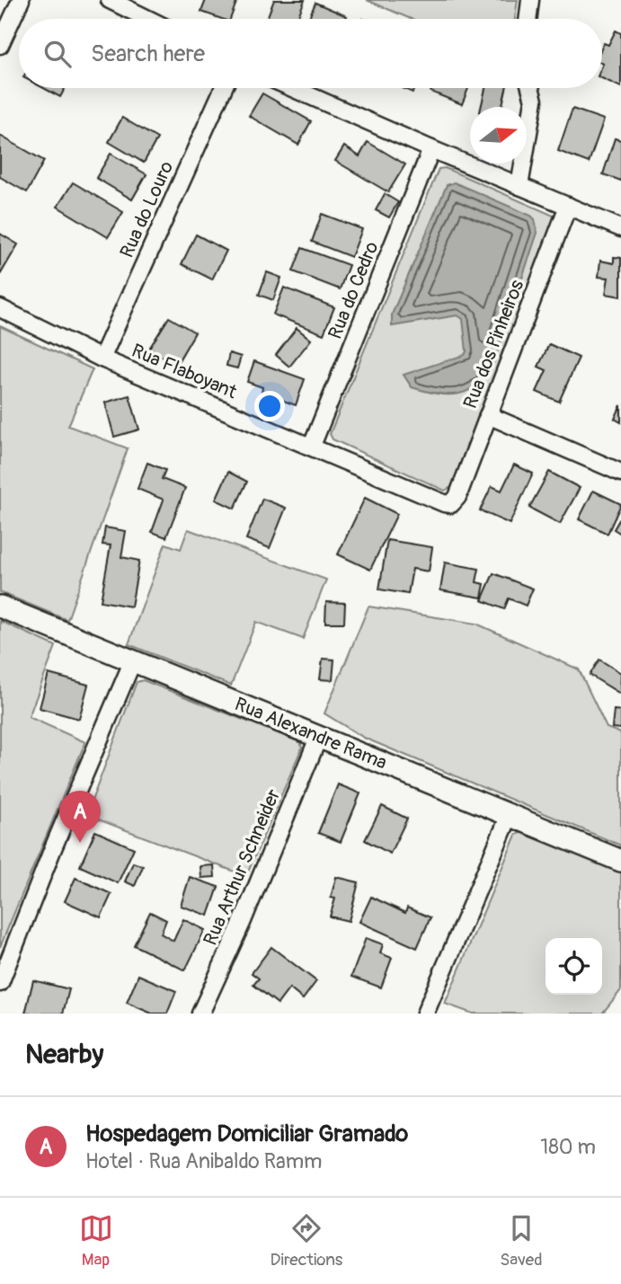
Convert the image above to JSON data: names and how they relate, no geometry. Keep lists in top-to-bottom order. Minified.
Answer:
{"streets":{"street":["Rua do Louro","Rua do Cedro","Rua dos Pinheiros","Rua Flaboyant","Rua Alexandre Rama","Rua Arthur Schneider"]},"crossings":[["Rua do Louro","Rua Flaboyant"],["Rua do Cedro","Rua Flaboyant"],["Rua dos Pinheiros","Rua Flaboyant"],["Rua Alexandre Rama","Rua Arthur Schneider"]],"north":"right","page":{"search":"Search here","pins":"A","heading":"Nearby","list":[{"mark":"A","name":"Hospedagem Domiciliar Gramado","note":"Hotel · Rua Anibaldo Ramm","value":"180 m"}],"nav":["Map","Directions","Saved"]}}
